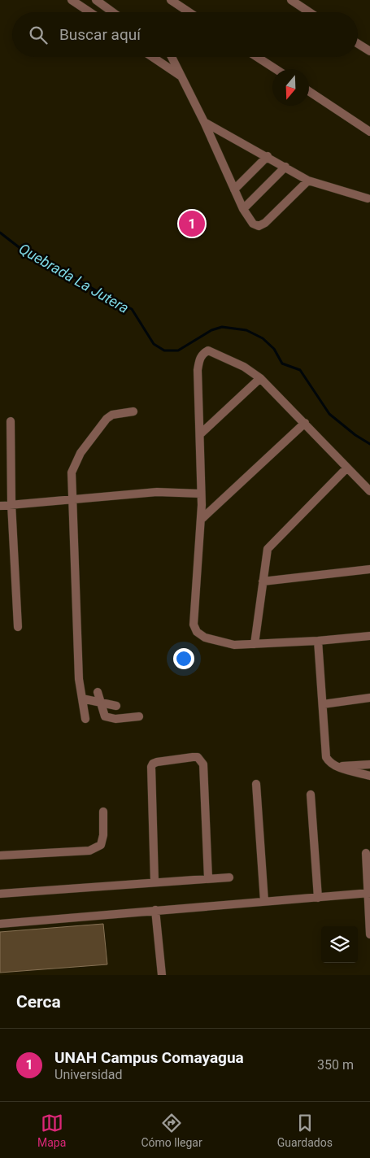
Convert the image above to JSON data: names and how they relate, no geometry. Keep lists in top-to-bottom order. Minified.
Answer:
{"water":["Quebrada La Jutera"],"north":"bottom","page":{"search":"Buscar aquí","pins":"1","heading":"Cerca","list":[{"mark":"1","name":"UNAH Campus Comayagua","note":"Universidad","value":"350 m"}],"nav":["Mapa","Cómo llegar","Guardados"]}}
